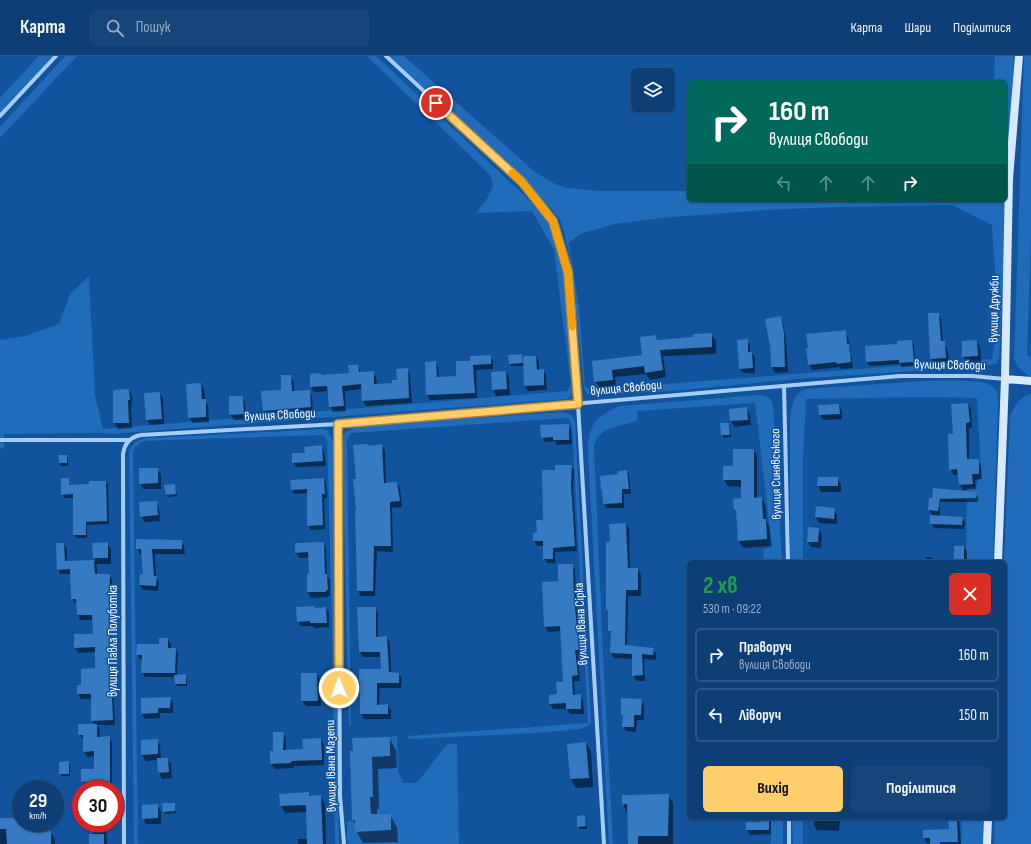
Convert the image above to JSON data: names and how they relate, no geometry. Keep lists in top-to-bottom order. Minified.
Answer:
{"streets":{"street":["вулиця Дружби","вулиця Свободи","вулиця Синявського","вулиця Івана Сірка","вулиця Павла Полуботка","вулиця Івана Мазепи"]},"crossings":[["вулиця Дружби","вулиця Свободи"],["вулиця Свободи","вулиця Синявського"],["вулиця Свободи","вулиця Івана Сірка"],["вулиця Свободи","вулиця Павла Полуботка"],["вулиця Свободи","вулиця Івана Мазепи"]],"page":{"header":"Карта","search":"Пошук","nav":["Карта","Шари","Поділитися"],"turn":["160 m","вулиця Свободи"],"heading":["2 хв","530 m · 09:22"],"list":[{"name":"Праворуч","note":"вулиця Свободи","value":"160 m"},{"name":"Ліворуч","value":"150 m"}],"buttons":["Вихід","Поділитися"],"speed":"29 km/h","limit":"30"}}
